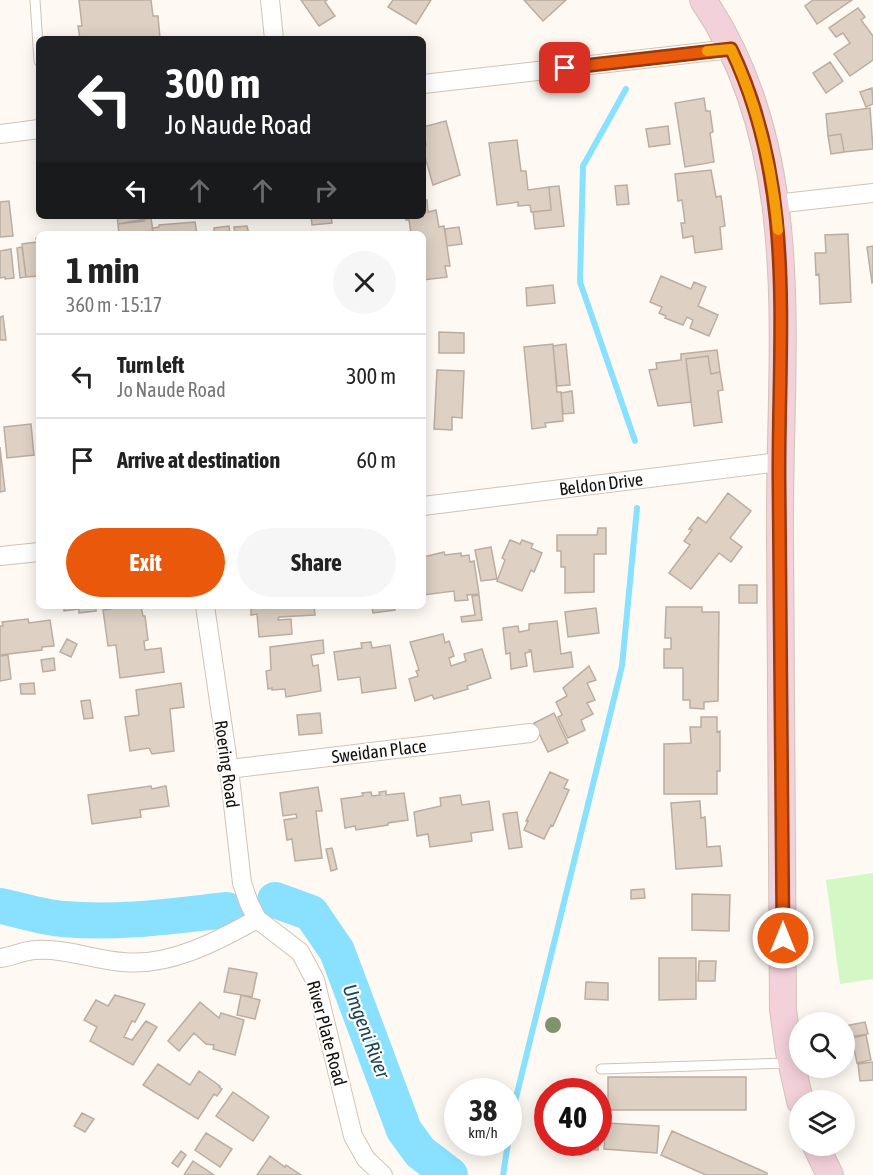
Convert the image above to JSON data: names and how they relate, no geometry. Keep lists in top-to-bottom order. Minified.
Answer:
{"streets":{"street":["Beldon Drive","Sweidan Place","Roering Road","River Plate Road"]},"crossings":[["Sweidan Place","Roering Road"],["Roering Road","River Plate Road"]],"water":["Umgeni River"],"page":{"turn":["300 m","Jo Naude Road"],"heading":["1 min","360 m · 15:17"],"list":[{"name":"Turn left","note":"Jo Naude Road","value":"300 m"},{"name":"Arrive at destination","value":"60 m"}],"buttons":["Exit","Share"],"speed":"38 km/h","limit":"40"}}
